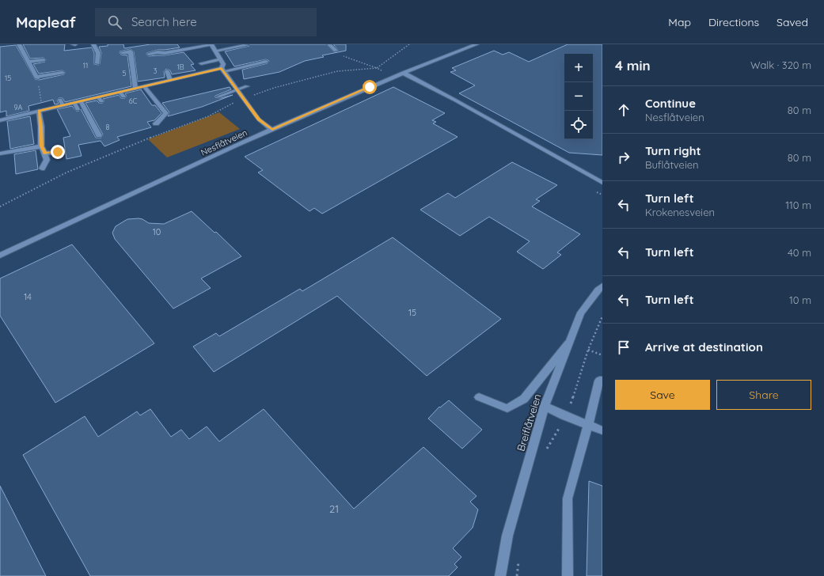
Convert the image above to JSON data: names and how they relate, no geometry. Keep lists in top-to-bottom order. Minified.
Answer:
{"streets":{"street":["Nesflåtveien","Breiflåtveien"]},"house_numbers":["11","1B","3","5","15","6C","9A","8","10","14","15","21"],"page":{"header":"Mapleaf","search":"Search here","nav":["Map","Directions","Saved"],"heading":["4 min","Walk · 320 m"],"map_buttons":["+","−"],"list":[["Continue","Nesflåtveien","80 m"],["Turn right","Buflåtveien","80 m"],["Turn left","Krokenesveien","110 m"],["Turn left","40 m"],["Turn left","10 m"],"Arrive at destination"],"buttons":["Save","Share"]}}
